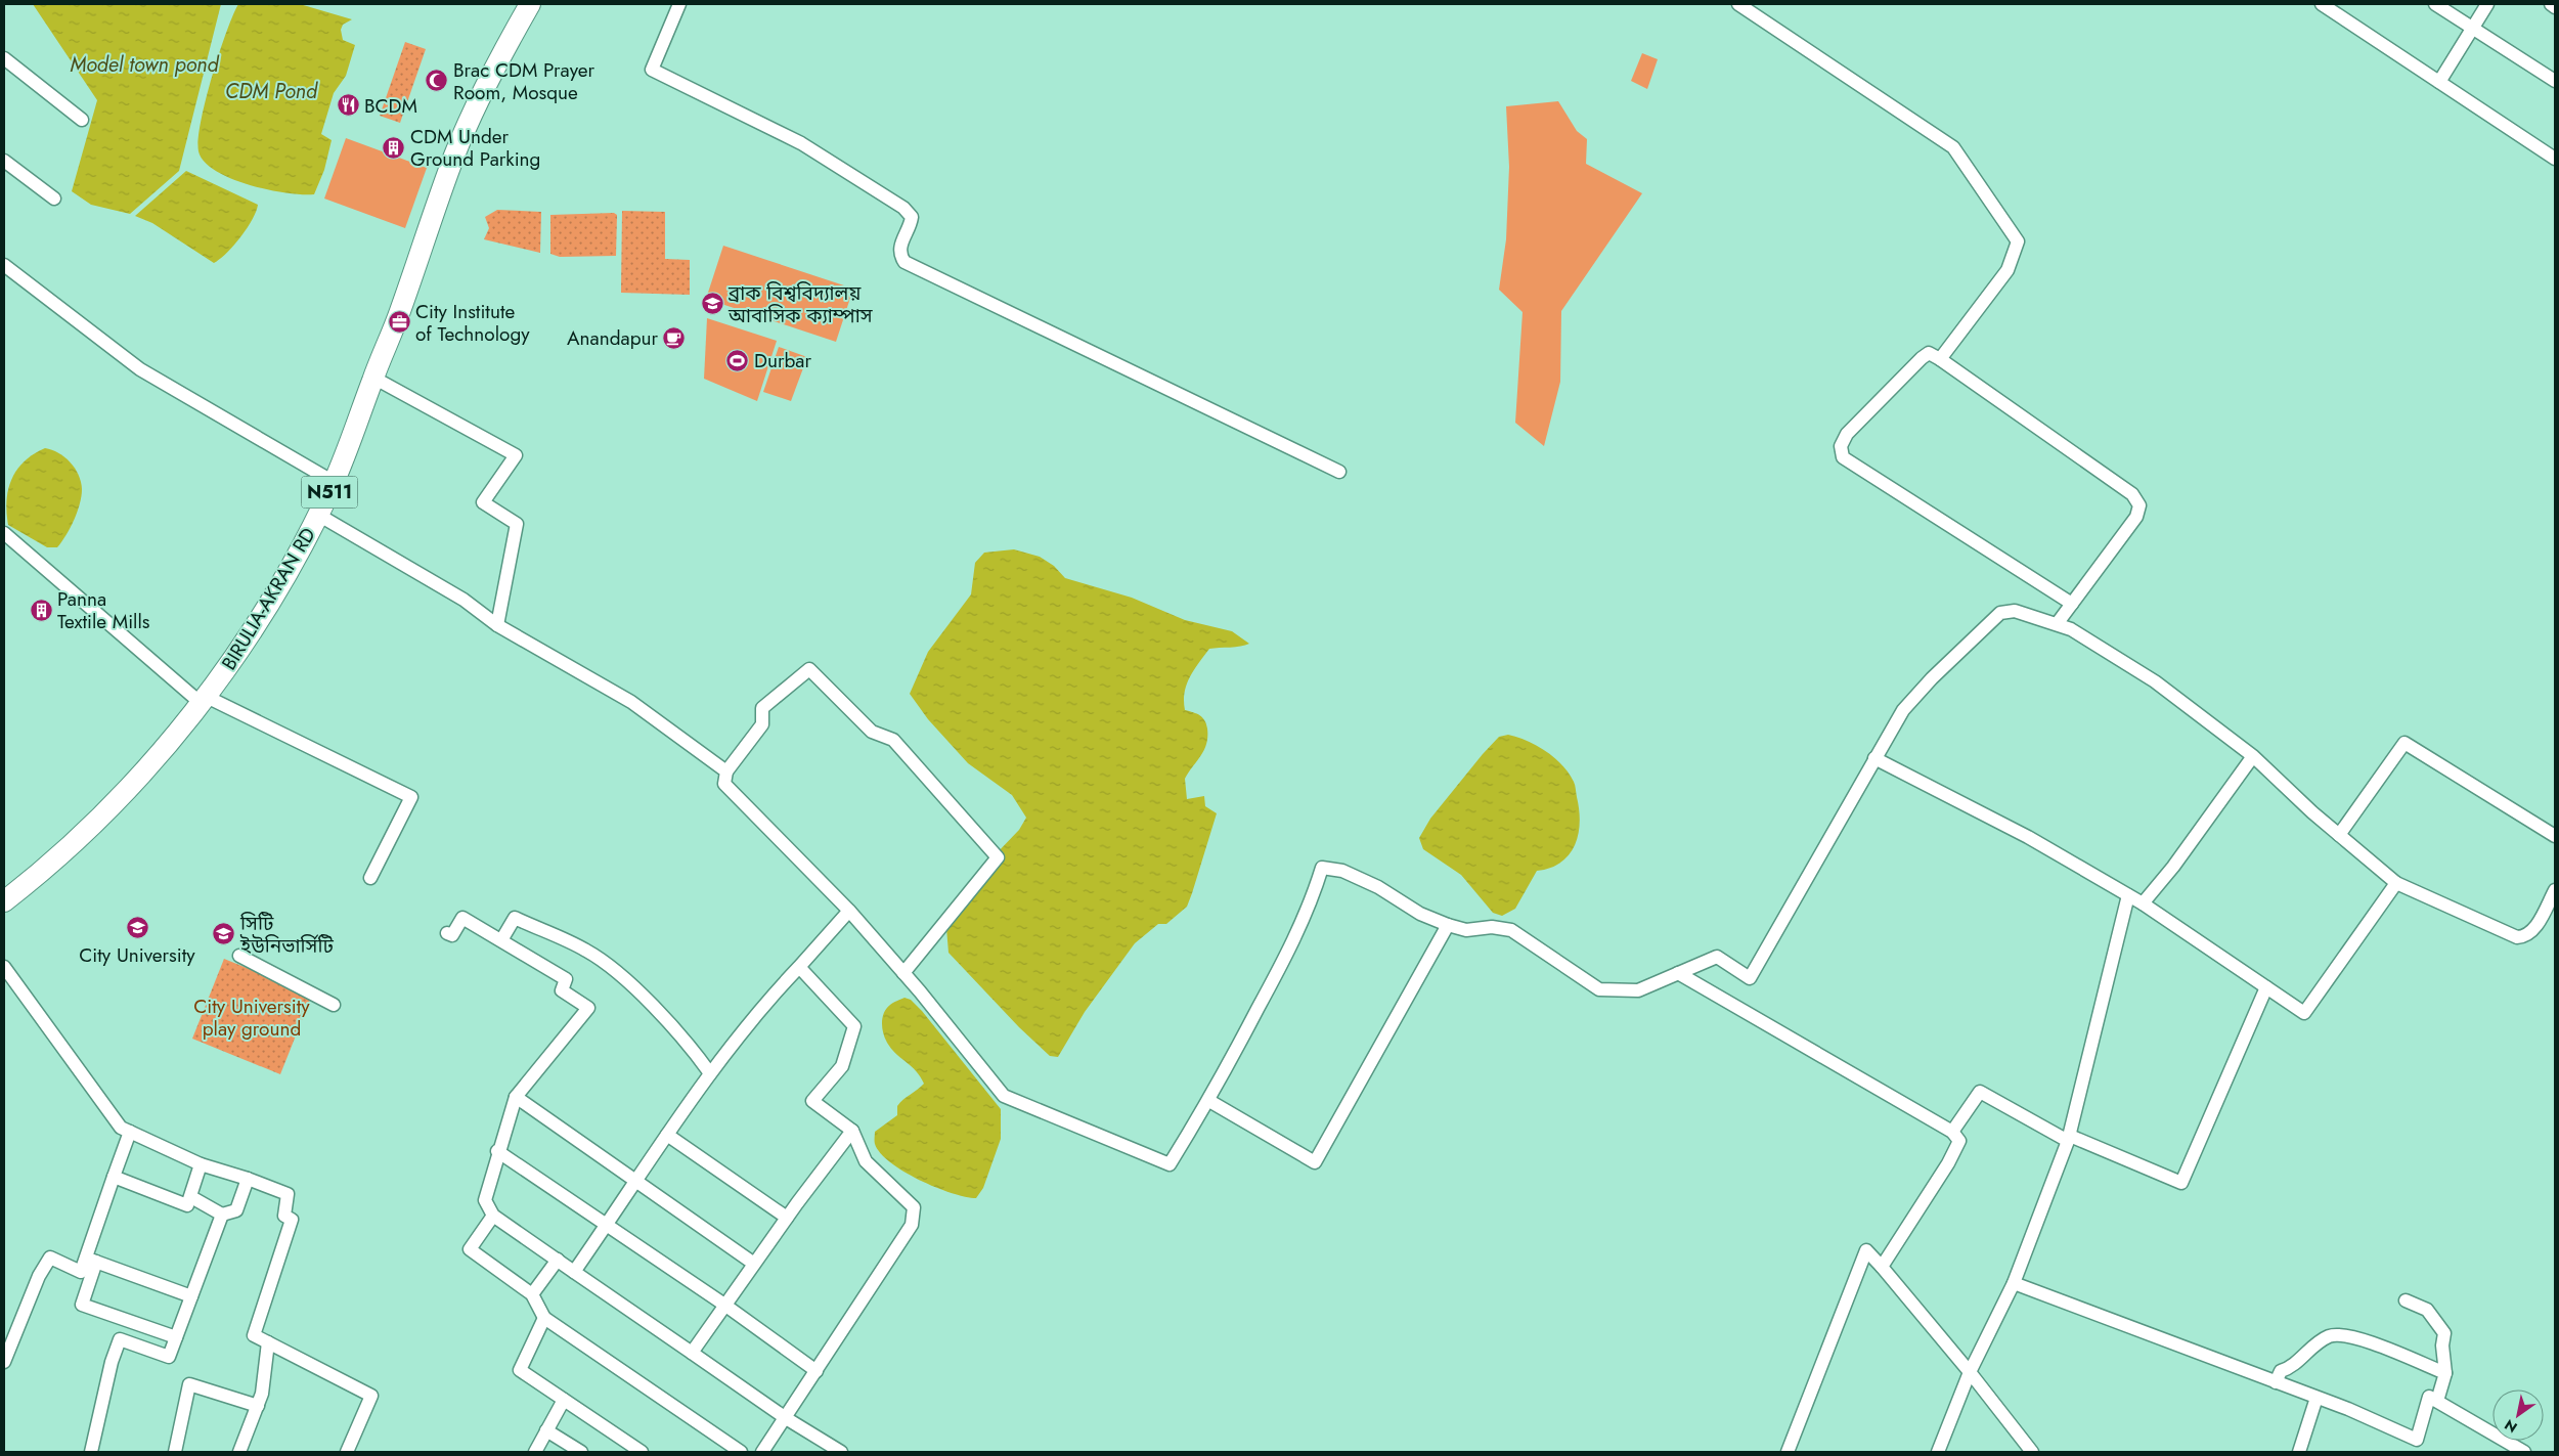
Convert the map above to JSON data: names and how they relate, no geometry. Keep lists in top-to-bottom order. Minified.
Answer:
{"streets":{"highway":["N511","BIRULIA-AKRAN RD"]},"water":["Model town pond","CDM Pond"],"parks":["City University play ground"],"places":{"mosque":["Brac CDM Prayer Room, Mosque"],"restaurant":["BCDM"],"building":["CDM Under Ground Parking","Panna Textile Mills"],"school or university":["ব্রাক বিশ্ববিদ্যালয় আবাসিক ক্যাম্পাস","City University","সিটি ইউনিভার্সিটি"],"office":["City Institute of Technology"],"cafe":["Anandapur"],"sports":["Durbar"]},"north":"bottom left"}
